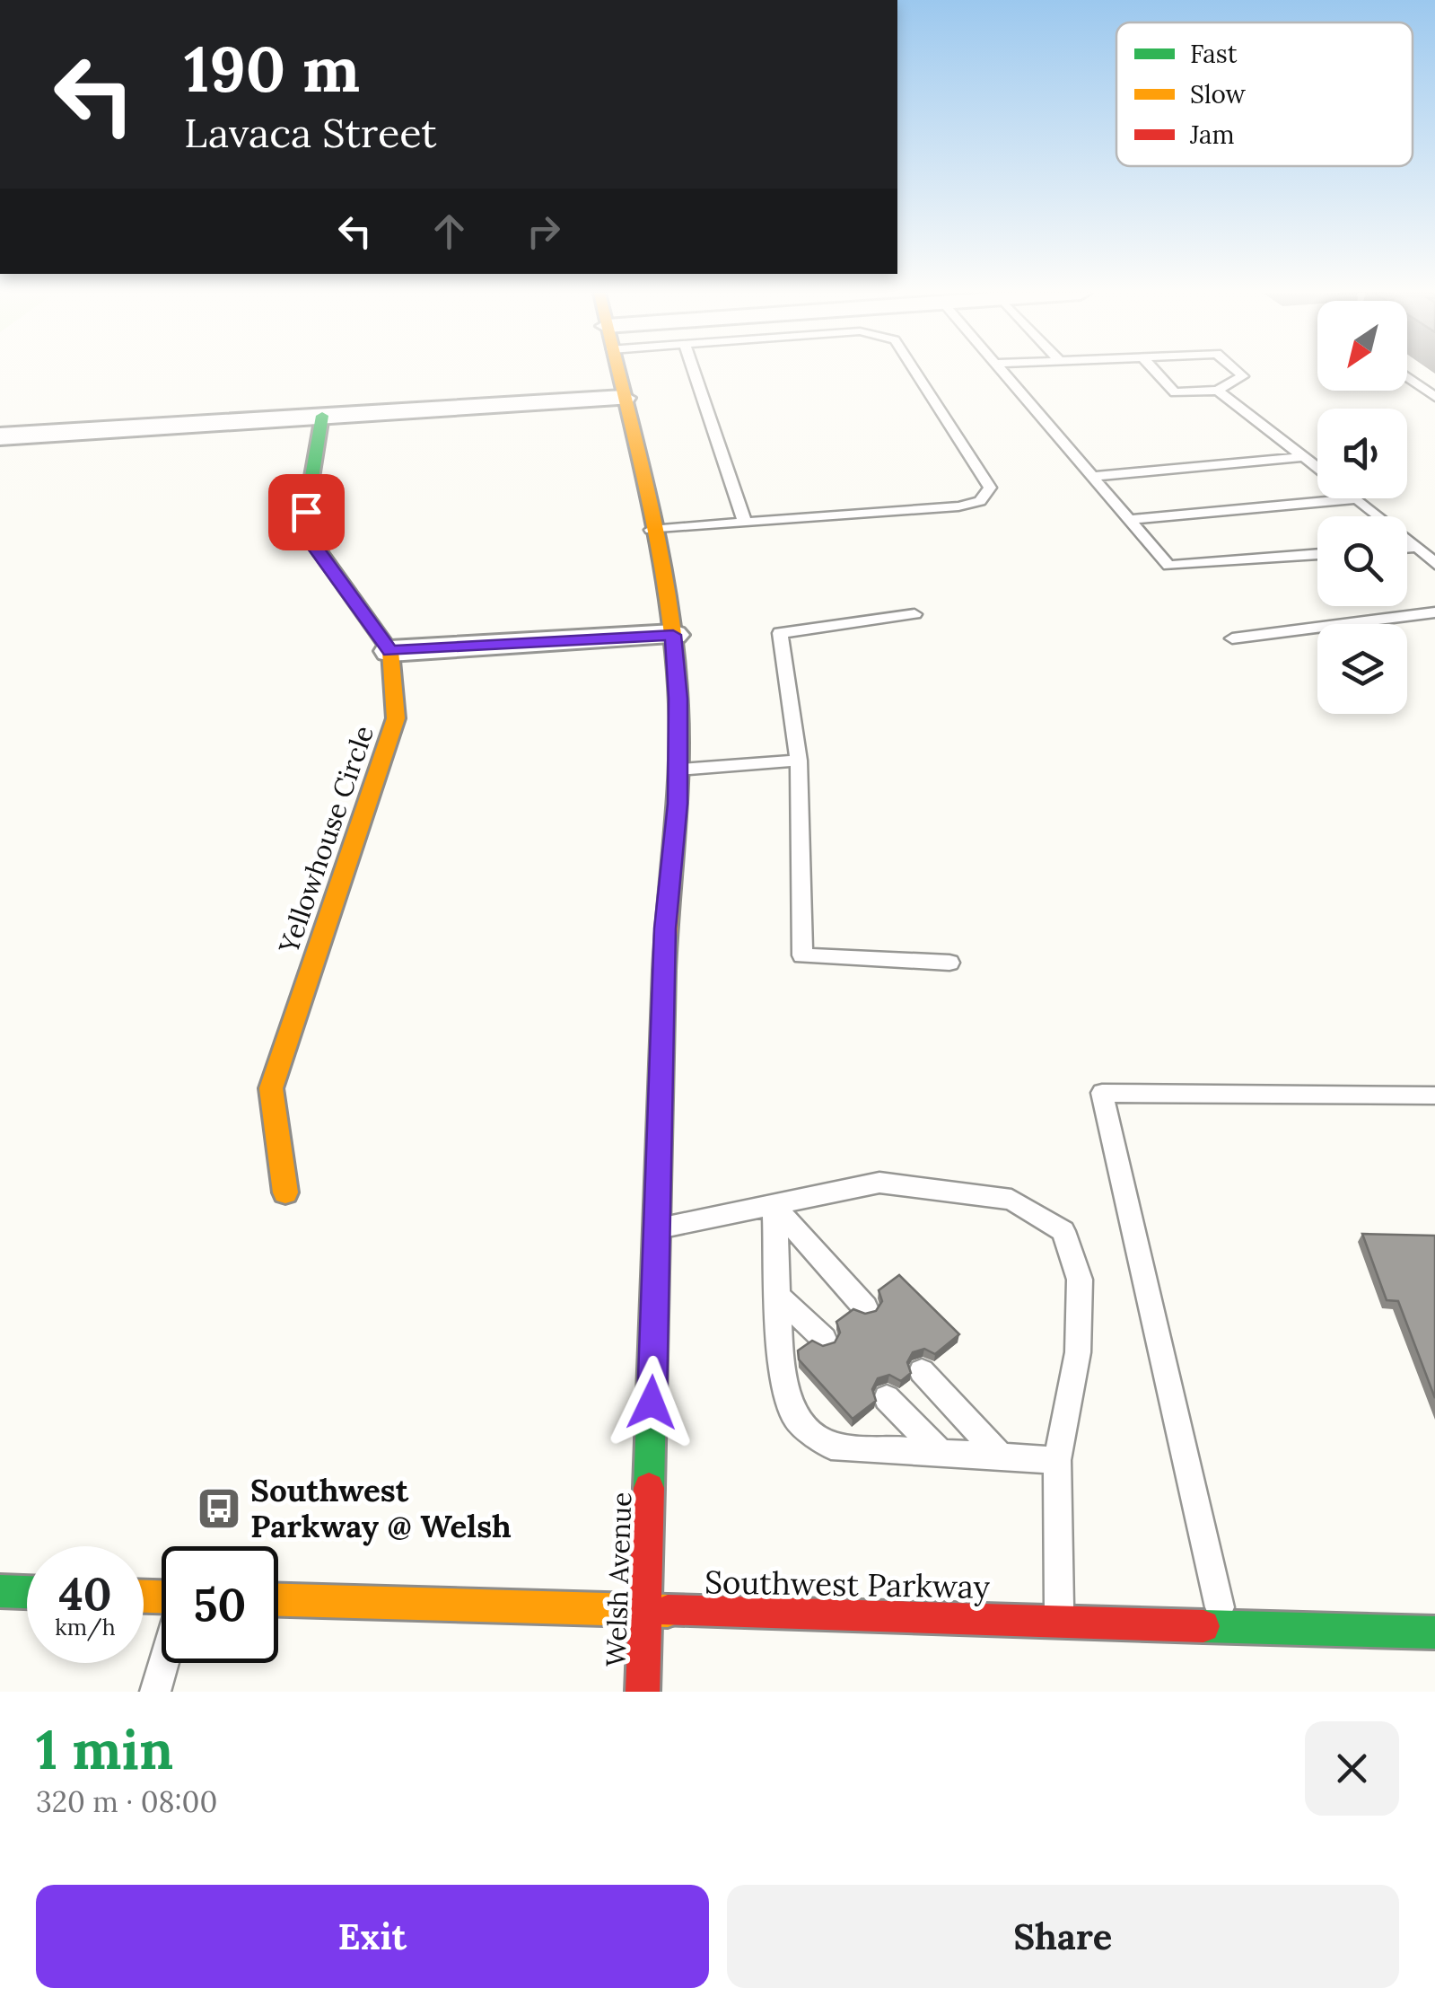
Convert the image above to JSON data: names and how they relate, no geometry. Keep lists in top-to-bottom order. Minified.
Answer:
{"streets":{"main road":["Yellowhouse Circle","Welsh Avenue","Southwest Parkway"]},"crossings":[["Welsh Avenue","Southwest Parkway"]],"places":{"bus stop":["Southwest Parkway @ Welsh"]},"legend":["Fast","Slow","Jam"],"north":"bottom left","page":{"turn":["190 m","Lavaca Street"],"speed":"40 km/h","limit":"50","heading":["1 min","320 m · 08:00"],"buttons":["Exit","Share"]}}
